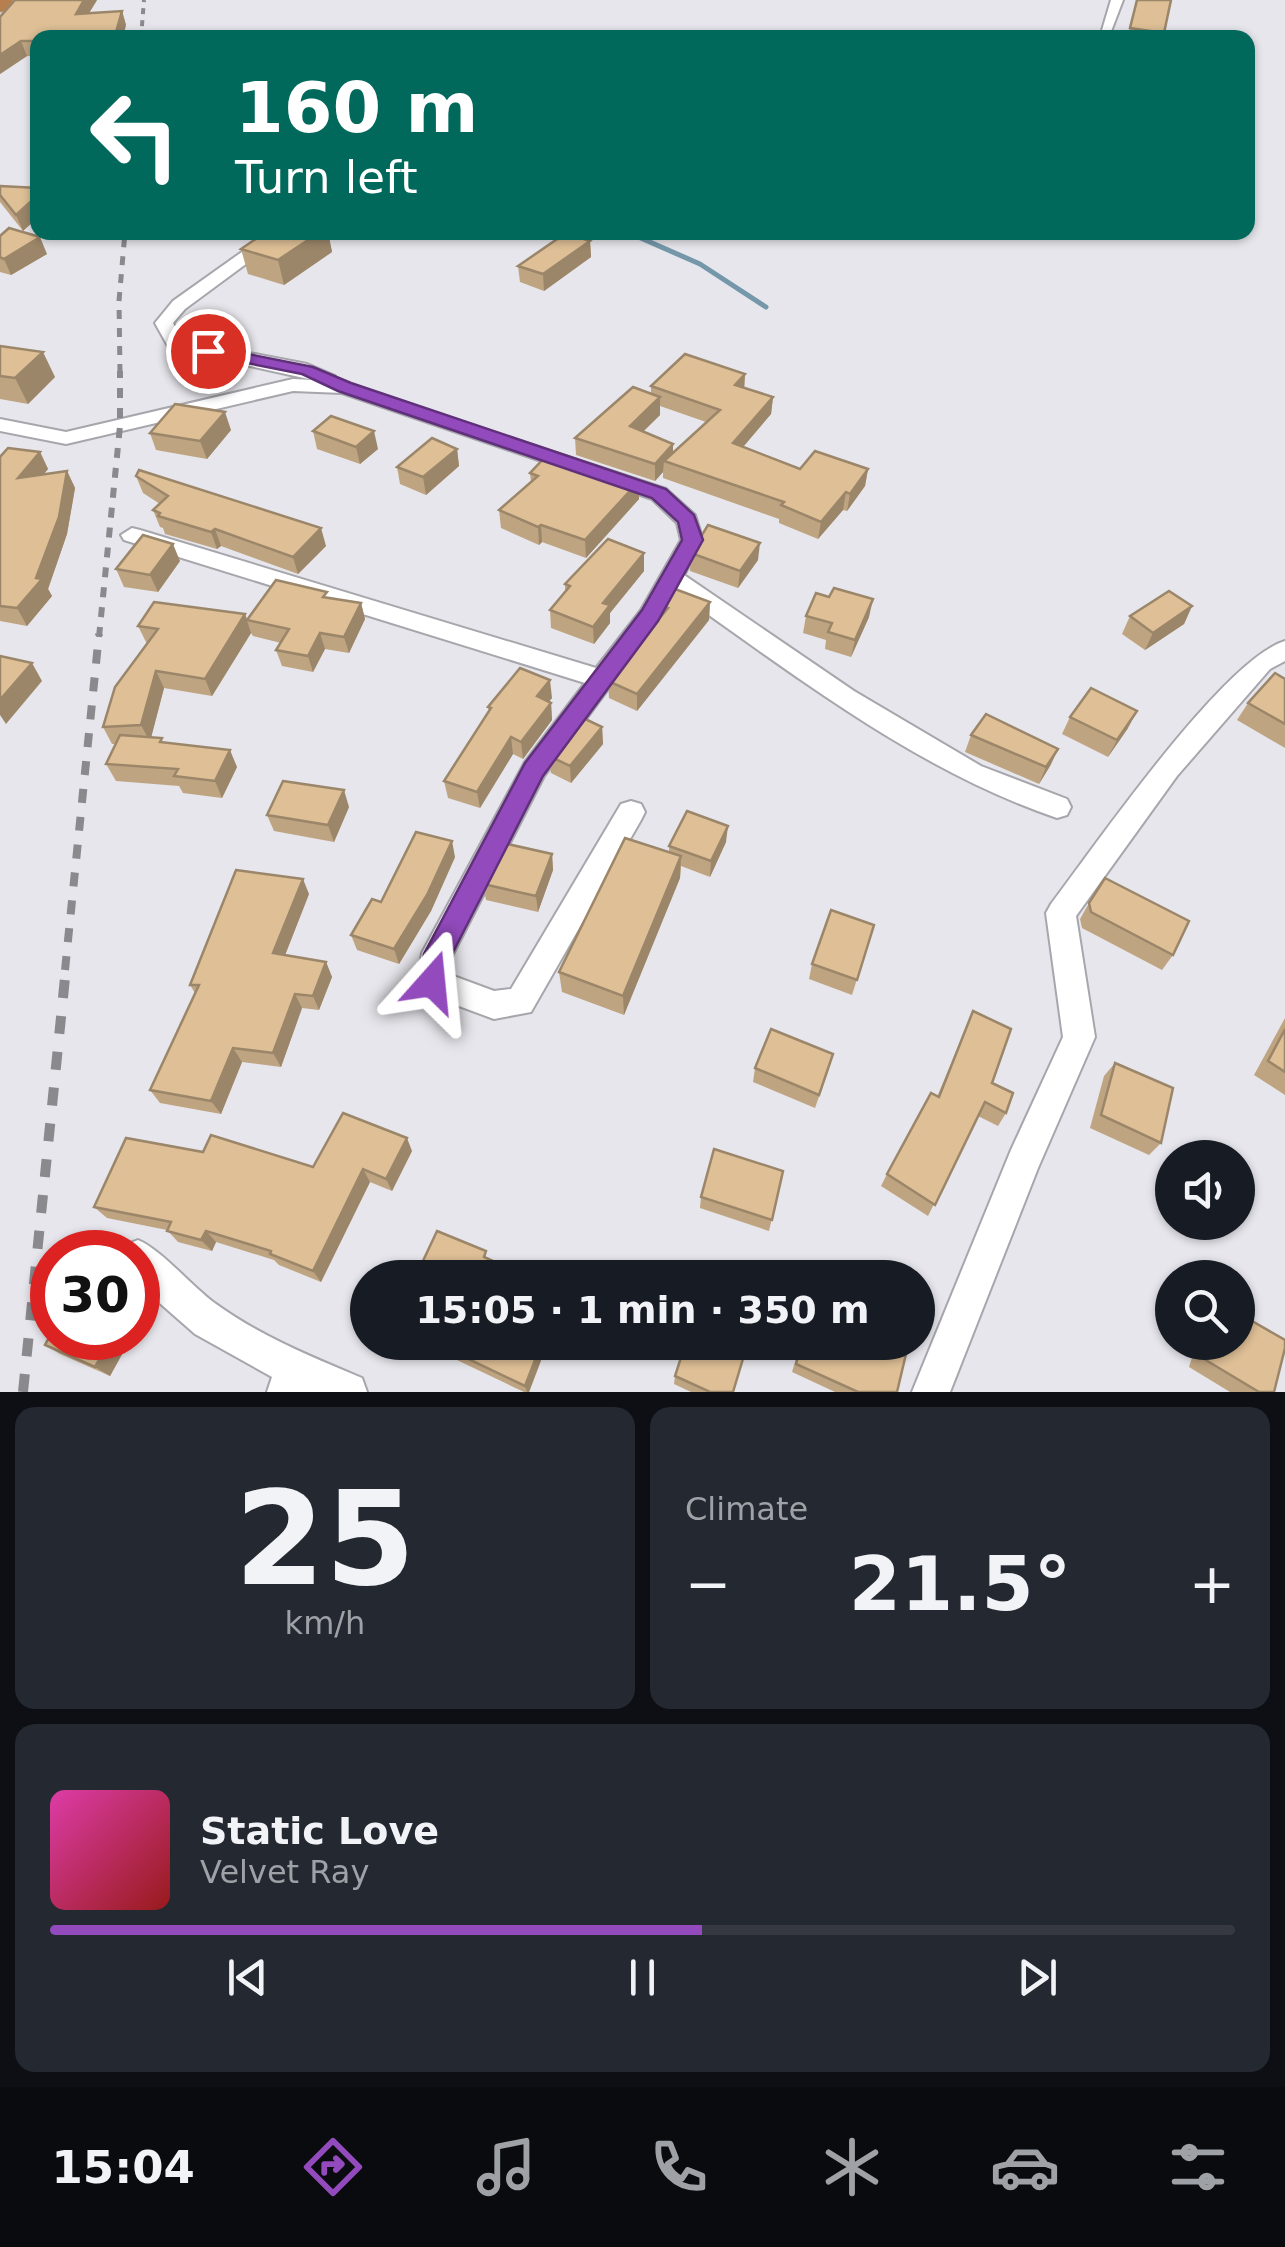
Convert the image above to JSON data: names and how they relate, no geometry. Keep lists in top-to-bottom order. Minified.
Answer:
{"page":{"turn":["160 m","Turn left"],"limit":"30","trip":"15:05 · 1 min · 350 m","tile":[["25","km/h"],"Climate"],"heat":["−","21.5°","+"],"song":["Static Love","Velvet Ray"],"tabs":"15:04"}}
